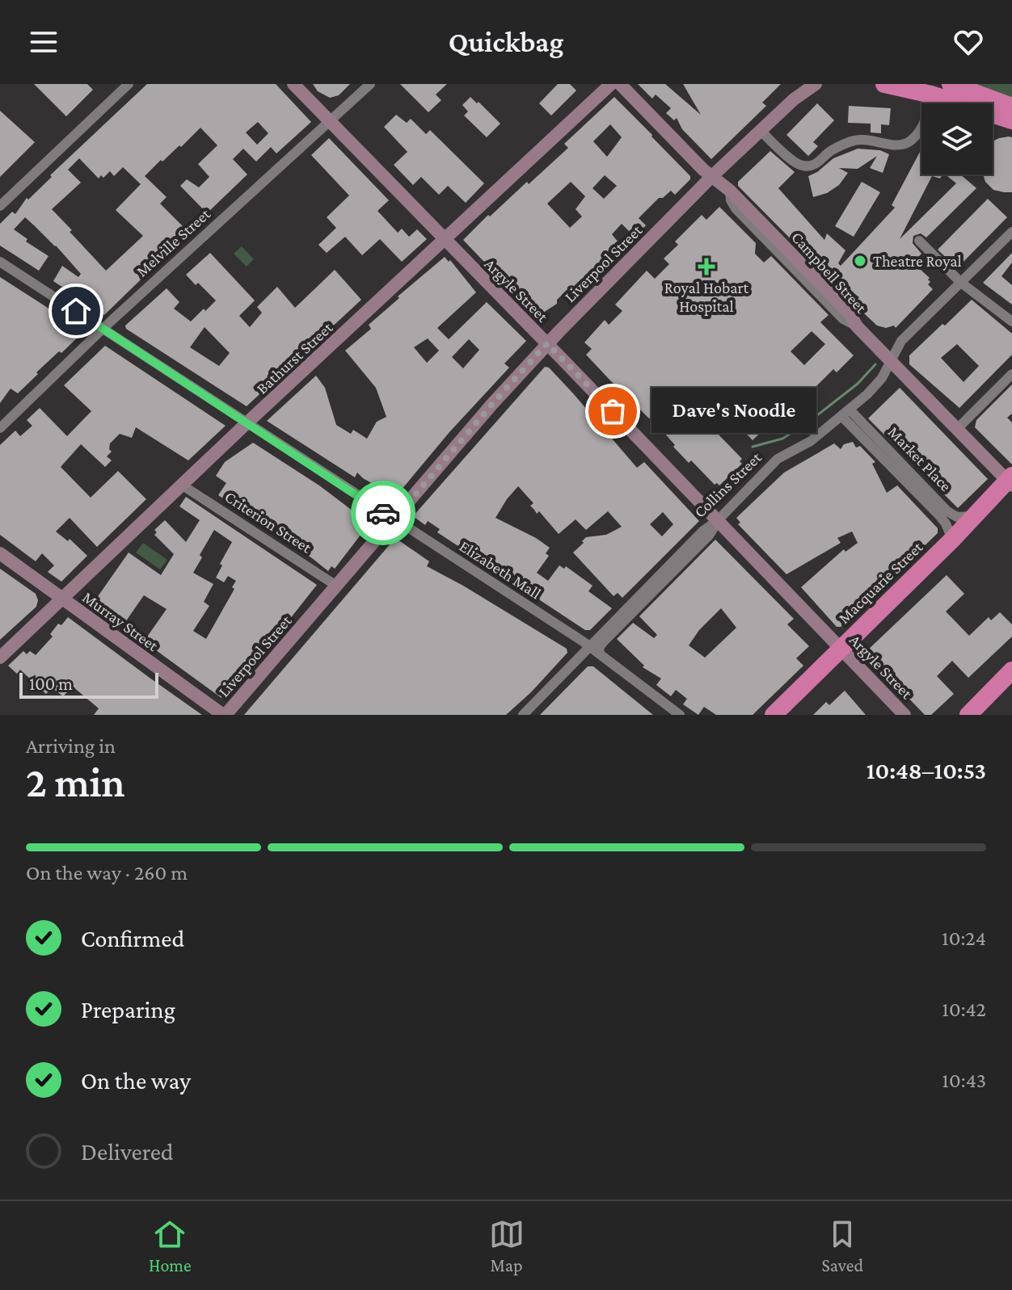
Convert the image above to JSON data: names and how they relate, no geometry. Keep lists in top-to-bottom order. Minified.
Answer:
{"streets":{"highway":["Macquarie Street"],"main road":["Liverpool Street","Campbell Street","Argyle Street","Bathurst Street","Murray Street"],"street":["Melville Street","Market Place","Collins Street","Criterion Street","Elizabeth Mall"]},"crossings":[["Melville Street","Argyle Street"],["Melville Street","Elizabeth Mall"],["Liverpool Street","Campbell Street"],["Liverpool Street","Argyle Street"],["Liverpool Street","Criterion Street"],["Liverpool Street","Elizabeth Mall"],["Liverpool Street","Murray Street"],["Campbell Street","Collins Street"],["Campbell Street","Macquarie Street"],["Argyle Street","Bathurst Street"],["Argyle Street","Collins Street"],["Argyle Street","Macquarie Street"],["Bathurst Street","Criterion Street"],["Bathurst Street","Elizabeth Mall"],["Bathurst Street","Murray Street"],["Market Place","Collins Street"],["Market Place","Macquarie Street"],["Collins Street","Elizabeth Mall"]],"places":{"other":["Theatre Royal","Dave's Noodle"],"health":["Royal Hobart Hospital"]},"scale_bar":"100 m","page":{"header":"Quickbag","bubble":"Dave's Noodle","scale":"100 m","heading":["2 min","Arriving in","10:48–10:53"],"bar":"On the way · 260 m","list":[["Confirmed","10:24"],["Preparing","10:42"],["On the way","10:43"],"Delivered"],"tabs":["Home","Map","Saved"]}}
